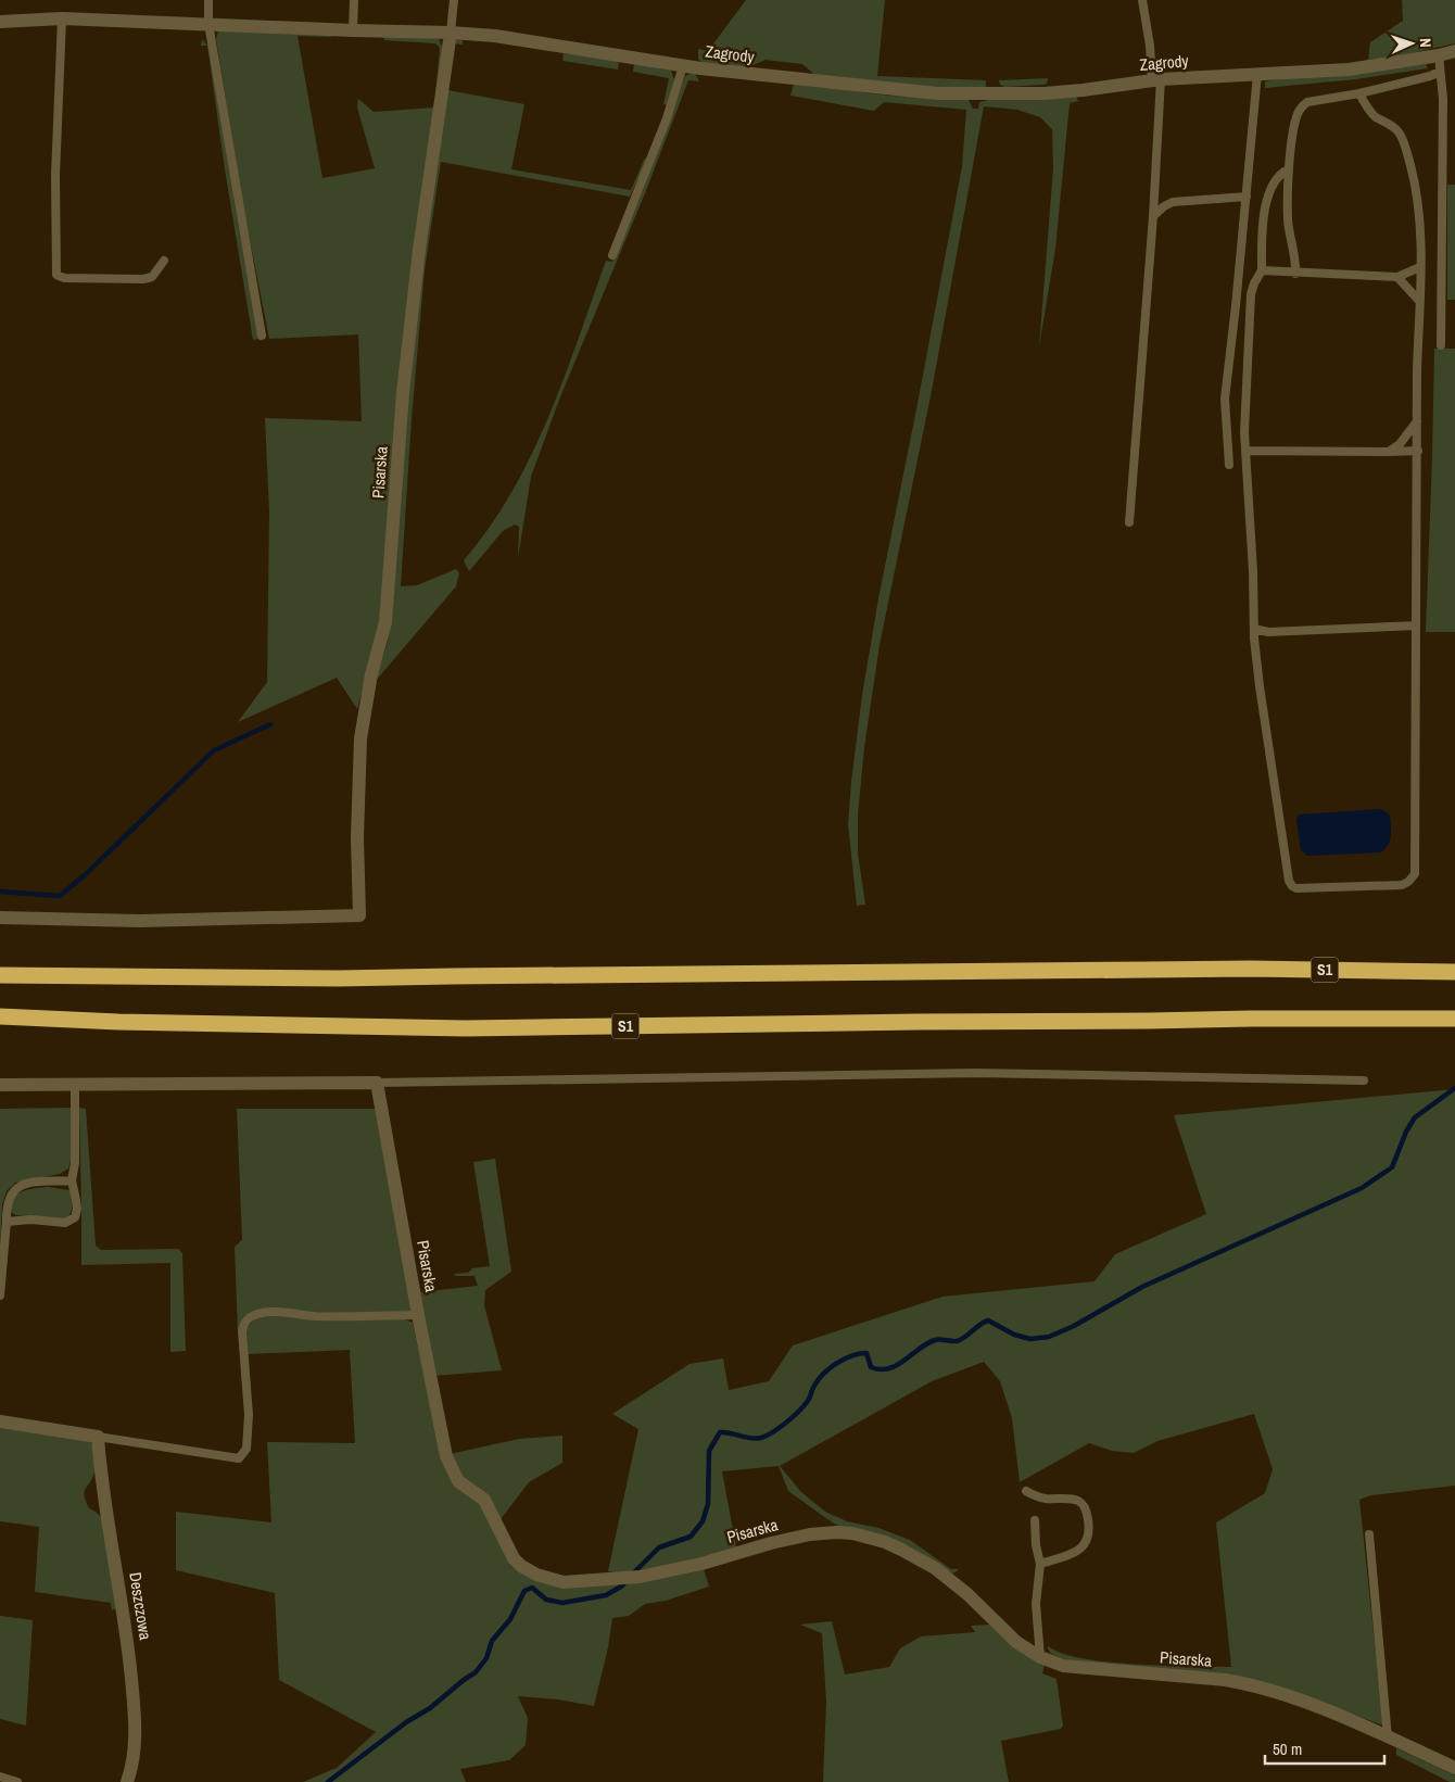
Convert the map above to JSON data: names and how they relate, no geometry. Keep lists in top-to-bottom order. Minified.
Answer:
{"streets":{"highway":["S1"],"street":["Zagrody","Pisarska","Deszczowa"]},"crossings":[["Zagrody","Pisarska"]],"scale_bar":"50 m","north":"right"}
